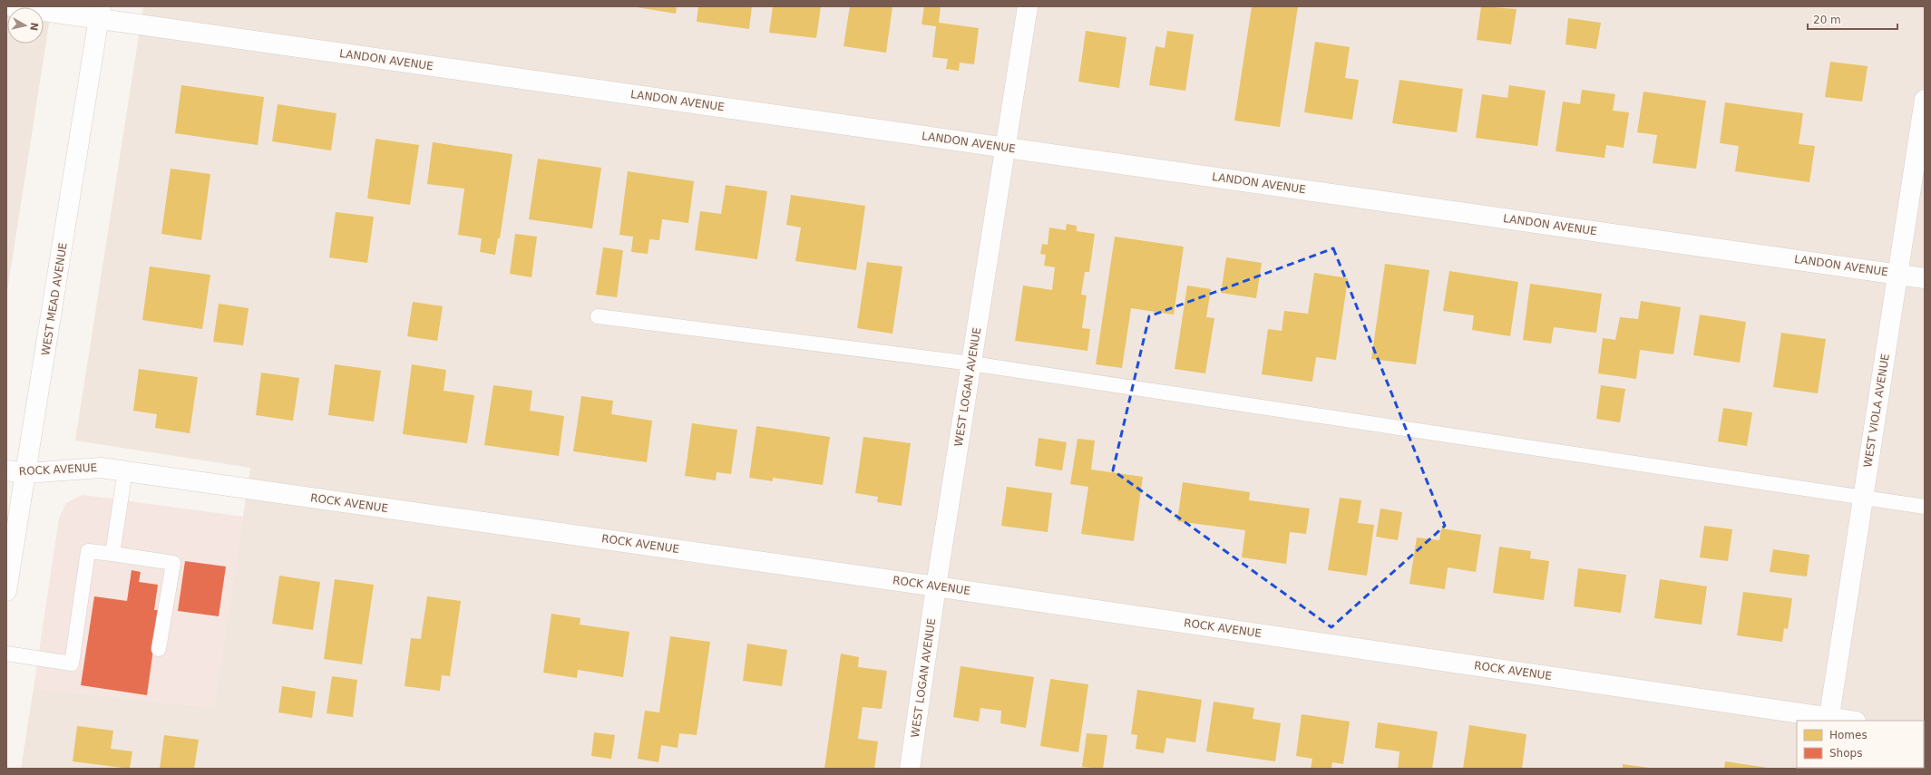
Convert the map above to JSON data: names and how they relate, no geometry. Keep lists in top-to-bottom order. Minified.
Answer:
{"streets":{"street":["LANDON AVENUE","WEST MEAD AVENUE","WEST LOGAN AVENUE","WEST VIOLA AVENUE","ROCK AVENUE"]},"crossings":[["LANDON AVENUE","WEST MEAD AVENUE"],["LANDON AVENUE","WEST LOGAN AVENUE"],["LANDON AVENUE","WEST VIOLA AVENUE"],["WEST MEAD AVENUE","ROCK AVENUE"],["WEST LOGAN AVENUE","ROCK AVENUE"],["WEST VIOLA AVENUE","ROCK AVENUE"]],"legend":["Homes","Shops"],"scale_bar":"20 m","north":"right"}
